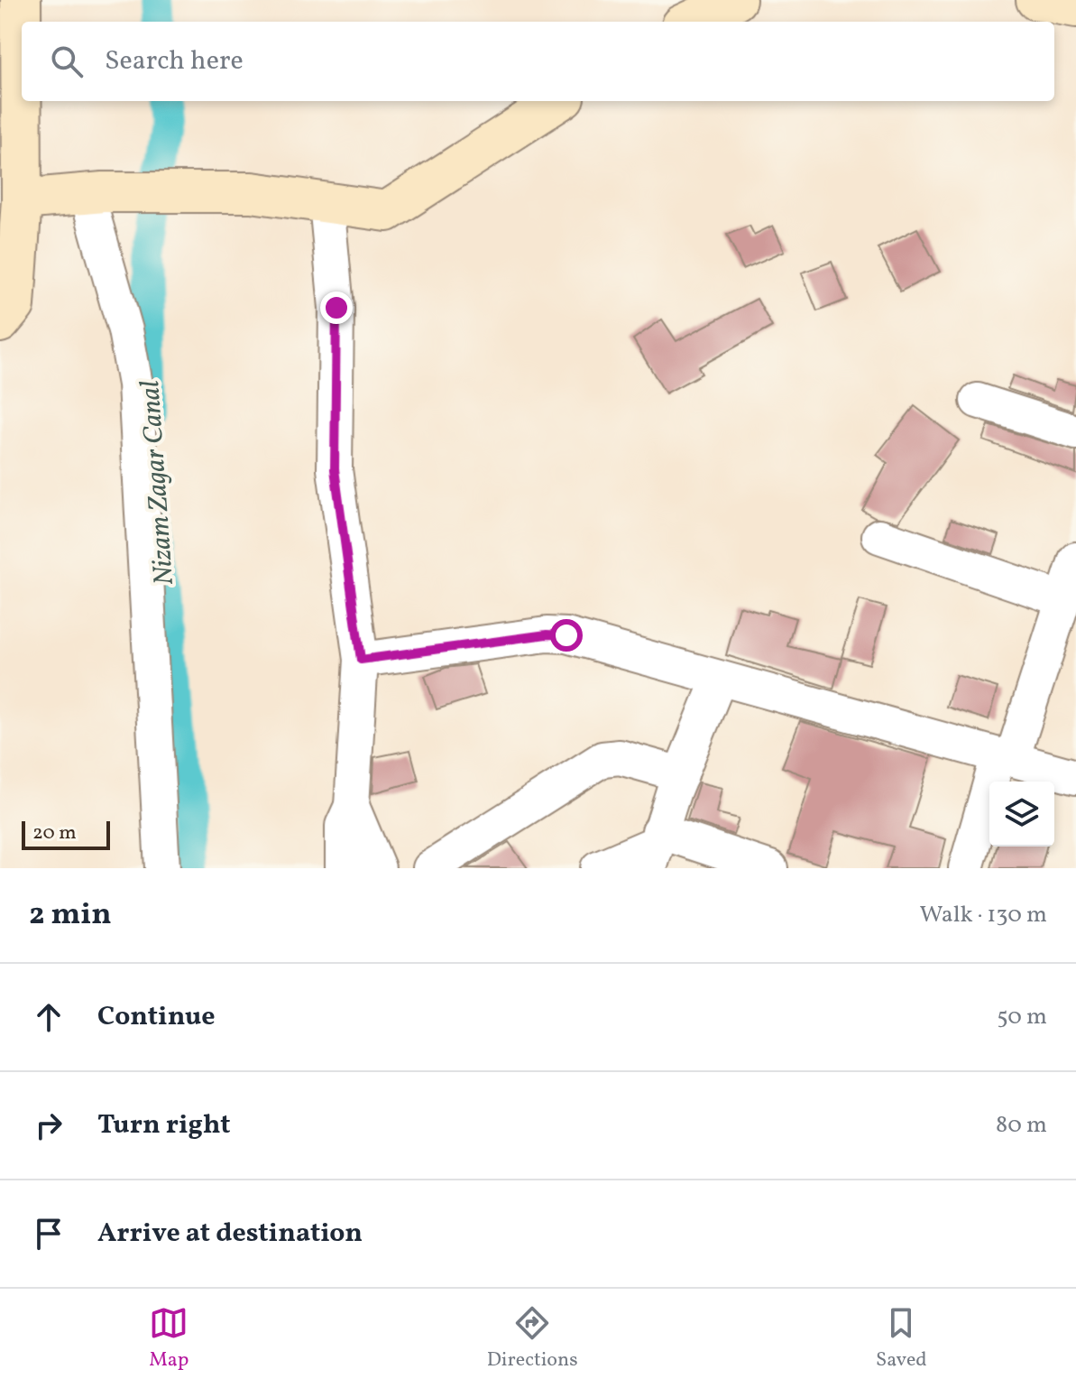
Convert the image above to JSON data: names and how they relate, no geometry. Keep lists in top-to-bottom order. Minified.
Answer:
{"water":["Nizam Zagar Canal"],"scale_bar":"20 m","page":{"search":"Search here","scale":"20 m","heading":["2 min","Walk · 130 m"],"list":[["Continue","50 m"],["Turn right","80 m"],"Arrive at destination"],"nav":["Map","Directions","Saved"]}}
